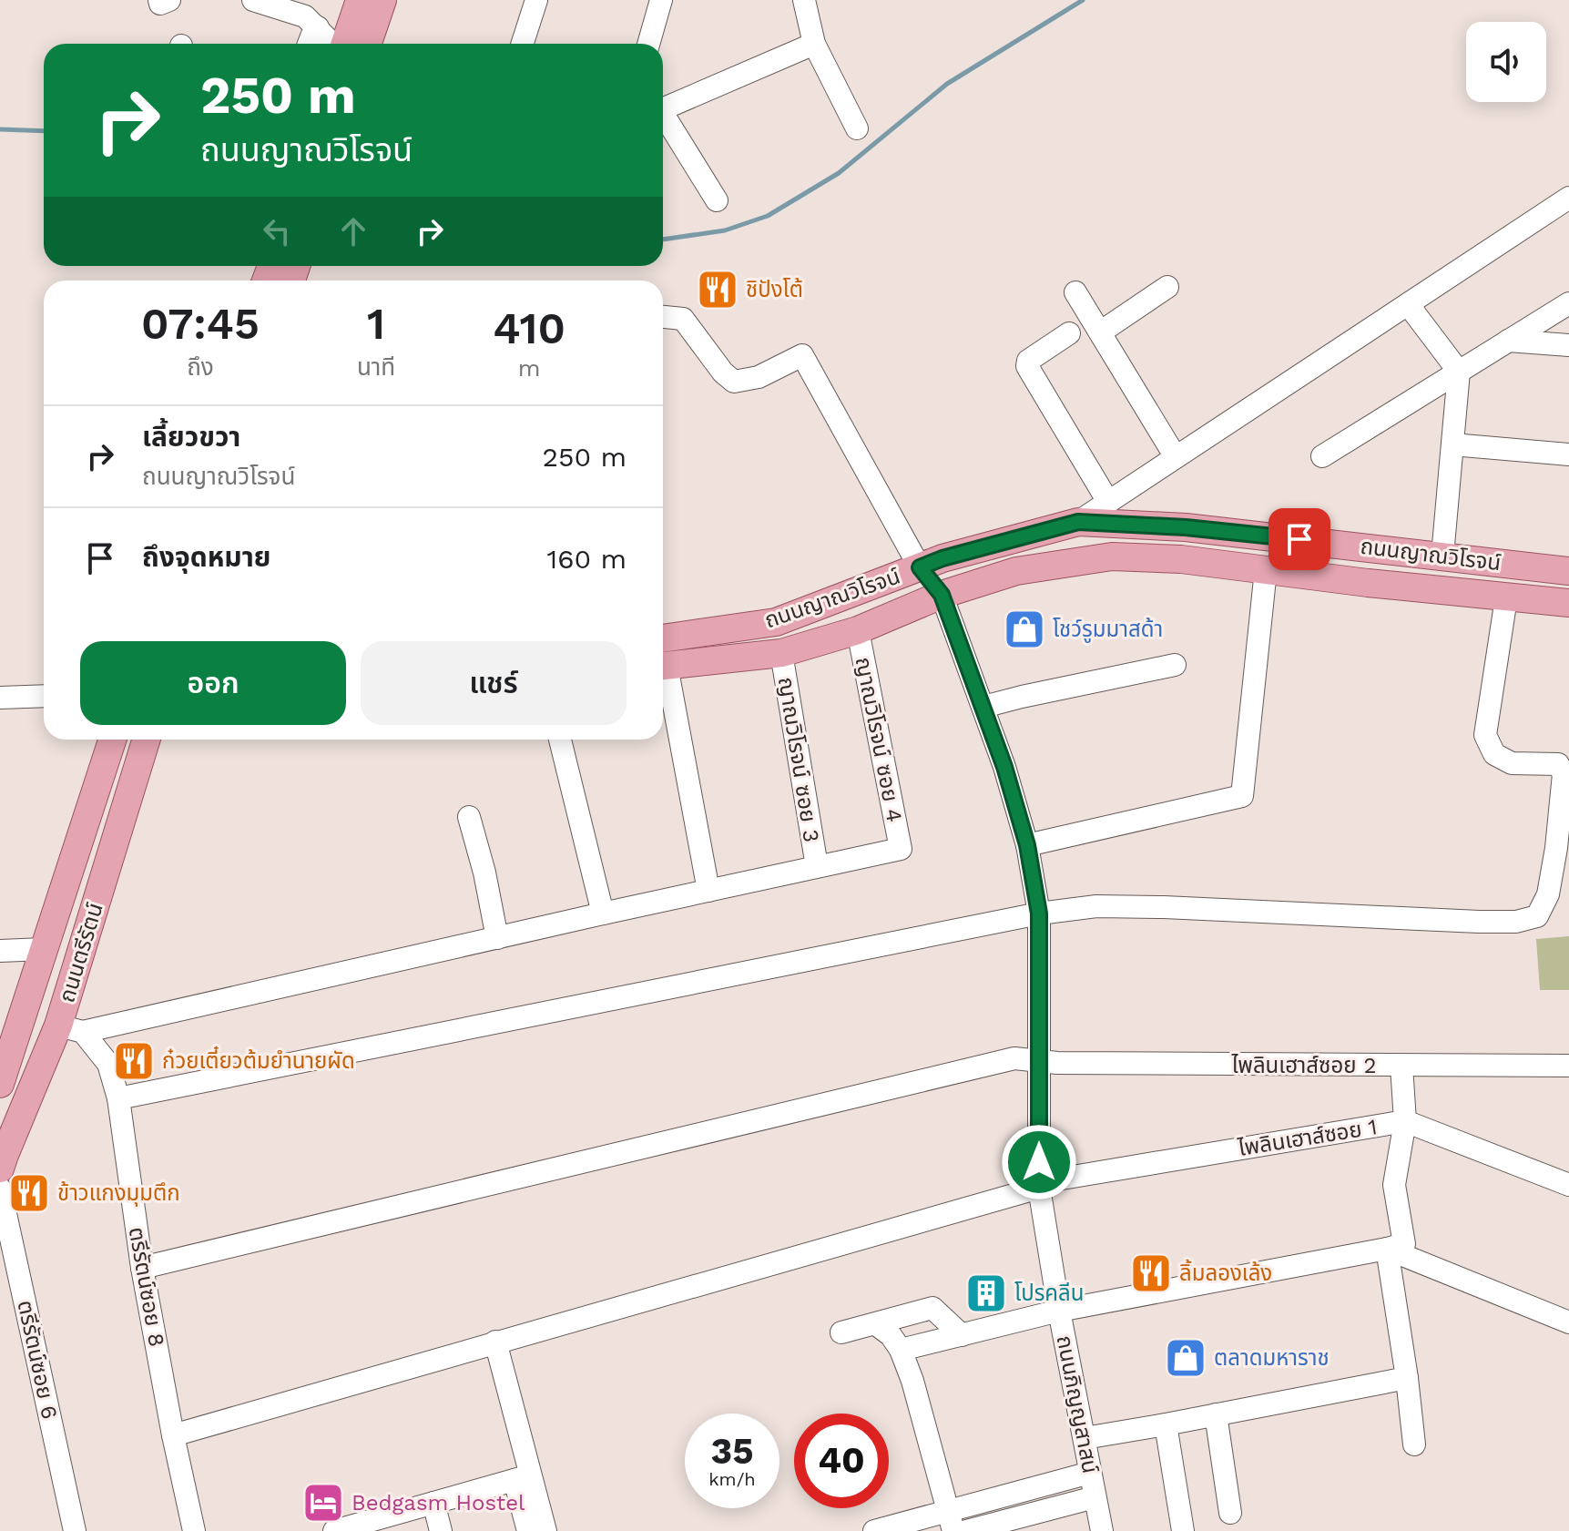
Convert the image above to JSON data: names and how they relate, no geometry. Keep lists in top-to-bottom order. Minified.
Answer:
{"streets":{"main road":["ถนนญาณวิโรจน์","ถนนตรีรัตน์"],"street":["ญาณวิโรจน์ ซอย 4","ญาณวิโรจน์ ซอย 3","ไพลินเฮาส์ซอย 2","ไพลินเฮาส์ซอย 1","ตรีรัตน์ซอย 8","ตรีรัตน์ซอย 6","ถนนภิญญสาสน์"]},"crossings":[["ถนนญาณวิโรจน์","ญาณวิโรจน์ ซอย 4"],["ถนนญาณวิโรจน์","ญาณวิโรจน์ ซอย 3"],["ถนนญาณวิโรจน์","ถนนภิญญสาสน์"],["ญาณวิโรจน์ ซอย 4","ญาณวิโรจน์ ซอย 3"],["ถนนตรีรัตน์","ตรีรัตน์ซอย 8"],["ไพลินเฮาส์ซอย 2","ตรีรัตน์ซอย 8"],["ไพลินเฮาส์ซอย 2","ถนนภิญญสาสน์"],["ไพลินเฮาส์ซอย 1","ตรีรัตน์ซอย 8"],["ไพลินเฮาส์ซอย 1","ถนนภิญญสาสน์"]],"places":{"restaurant":["ชิปังโต้","ก๋วยเตี๋ยวต้มยำนายผัด","ข้าวแกงมุมตึก","ลิ้มลองเล้ง"],"shop":["โชว์รูมมาสด้า","ตลาดมหาราช"],"building":["โปรคลีน"],"hotel":["Bedgasm Hostel"]},"page":{"turn":["250 m","ถนนญาณวิโรจน์"],"eta":["07:45","ถึง","1","นาที","410","m"],"list":[{"name":"เลี้ยวขวา","note":"ถนนญาณวิโรจน์","value":"250 m"},{"name":"ถึงจุดหมาย","value":"160 m"}],"buttons":["ออก","แชร์"],"speed":"35 km/h","limit":"40"}}
